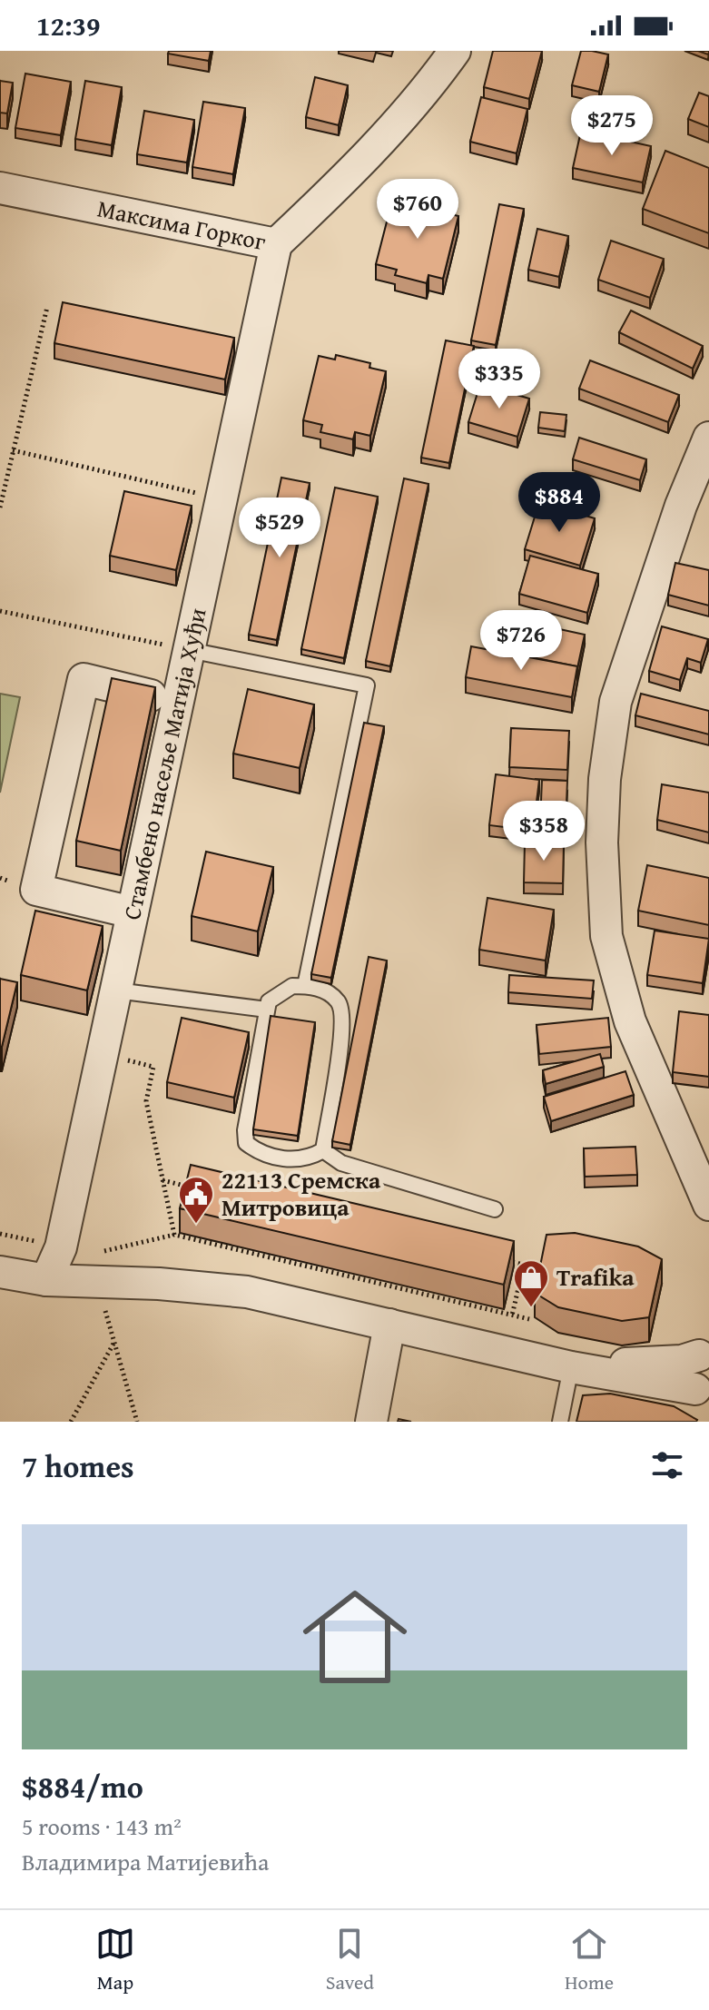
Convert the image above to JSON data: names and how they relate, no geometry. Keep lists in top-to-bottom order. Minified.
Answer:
{"streets":{"street":["Максима Горког","Стамбено насеље Матија Хуђи"]},"crossings":[["Максима Горког","Стамбено насеље Матија Хуђи"]],"places":{"public building":["22113 Сремска Митровица"],"shop":["Trafika"]},"page":{"status":"12:39","price":["$275","$760","$335","$884","$529","$726","$358"],"heading":"7 homes","list":[{"name":"$884/mo","note":"5 rooms · 143 m² · Владимира Матијевића"}],"tabs":["Map","Saved","Home"]}}
